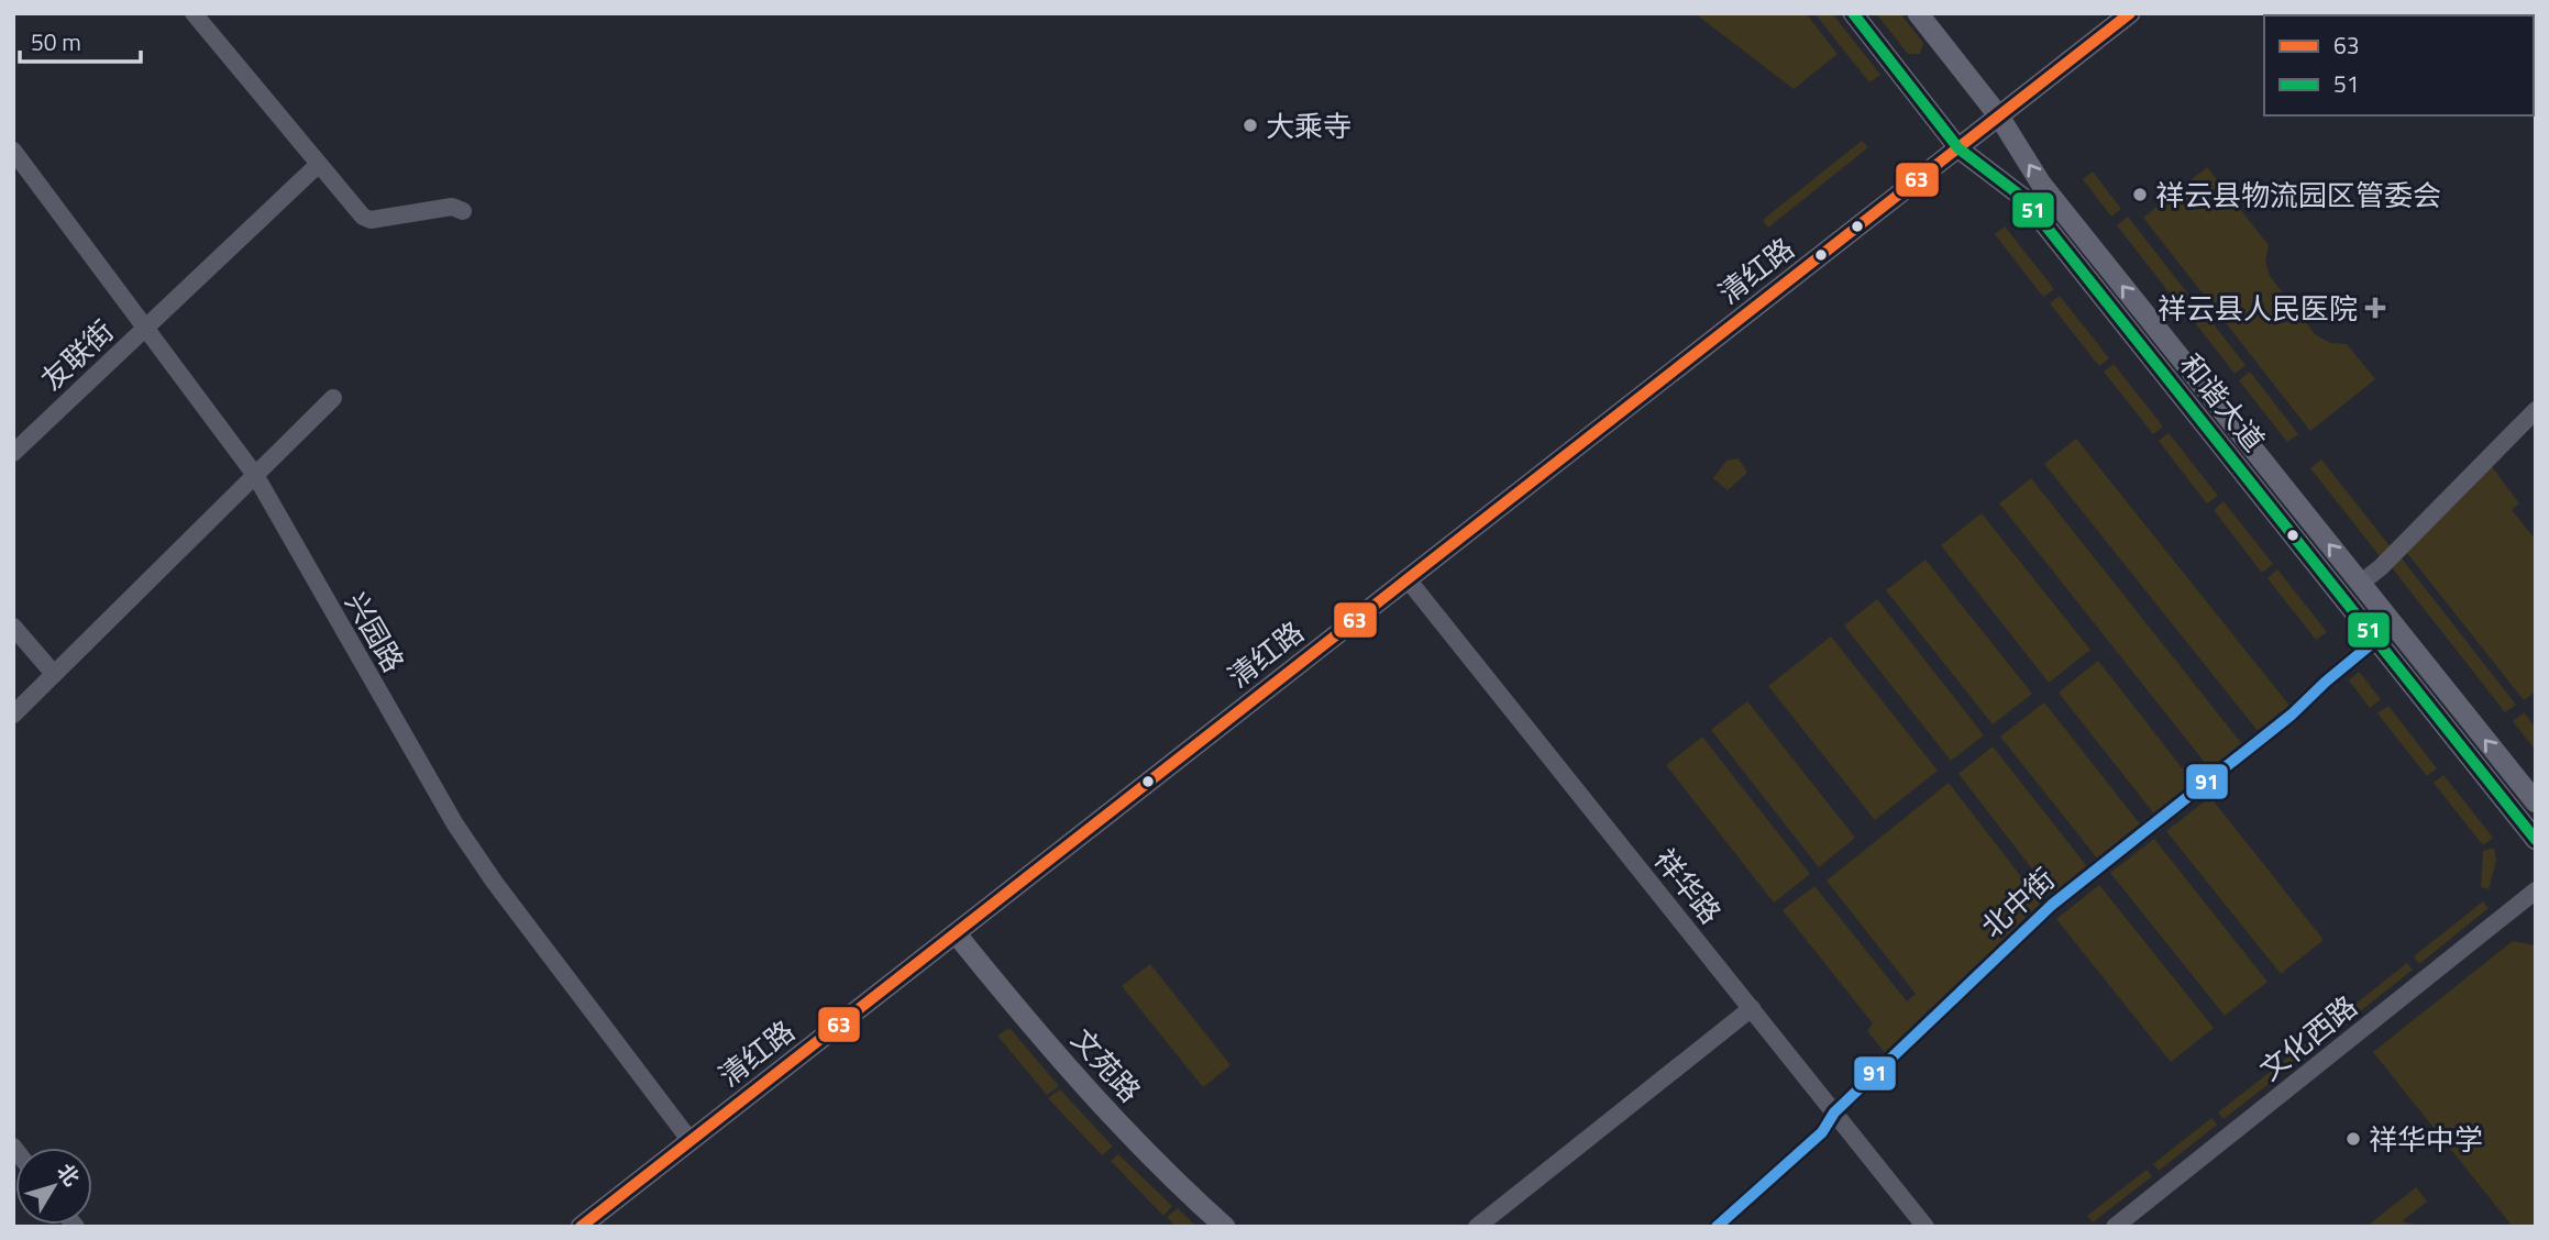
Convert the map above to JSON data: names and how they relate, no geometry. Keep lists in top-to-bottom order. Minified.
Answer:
{"streets":{"main road":["清红路","和谐大道","文苑路"],"street":["友联街","兴园路","祥华路","北中街","文化西路"]},"crossings":[["清红路","和谐大道"],["清红路","兴园路"],["清红路","祥华路"],["清红路","文苑路"],["友联街","兴园路"],["和谐大道","北中街"],["祥华路","北中街"]],"places":{"other":["大乘寺","祥云县物流园区管委会","祥华中学"],"health":["祥云县人民医院"]},"lines":["transit line 63","transit line 51","transit line 91"],"legend":["63","51"],"scale_bar":"50 m","north":"top right"}
